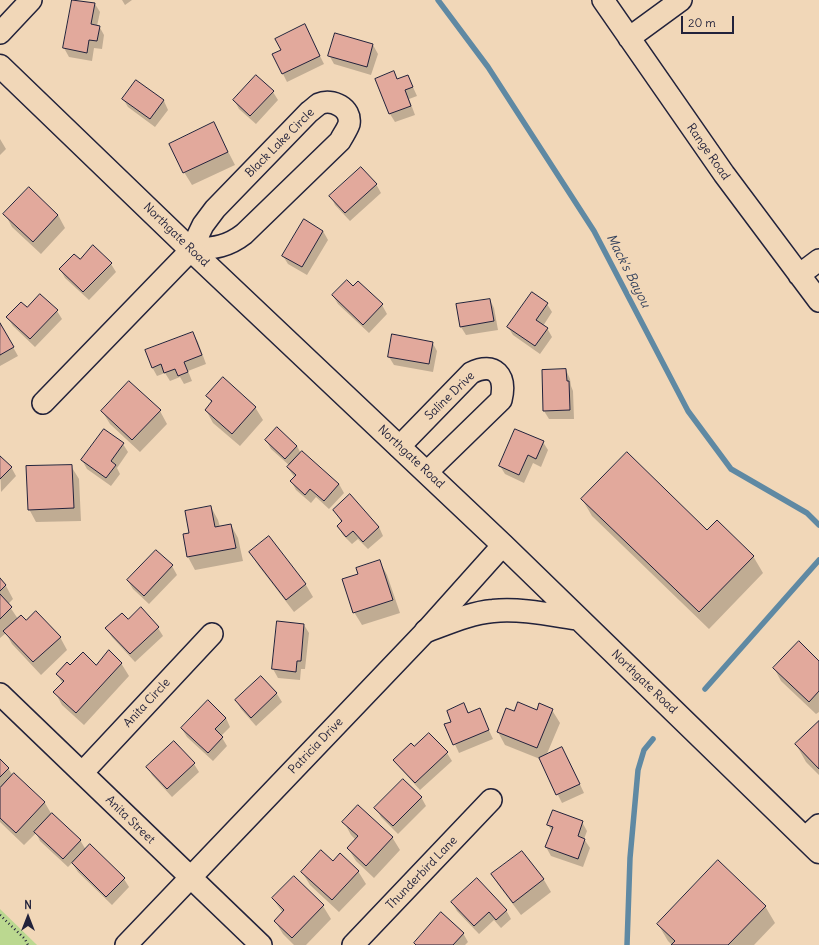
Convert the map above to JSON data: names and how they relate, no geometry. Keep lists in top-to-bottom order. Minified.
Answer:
{"streets":{"main road":["Northgate Road"],"street":["Black Lake Circle","Range Road","Saline Drive","Anita Circle","Patricia Drive","Anita Street","Thunderbird Lane"]},"crossings":[["Black Lake Circle","Northgate Road"],["Northgate Road","Saline Drive"],["Northgate Road","Patricia Drive"],["Anita Circle","Anita Street"],["Patricia Drive","Anita Street"]],"water":["Mack's Bayou"],"scale_bar":"20 m","north":"top"}
